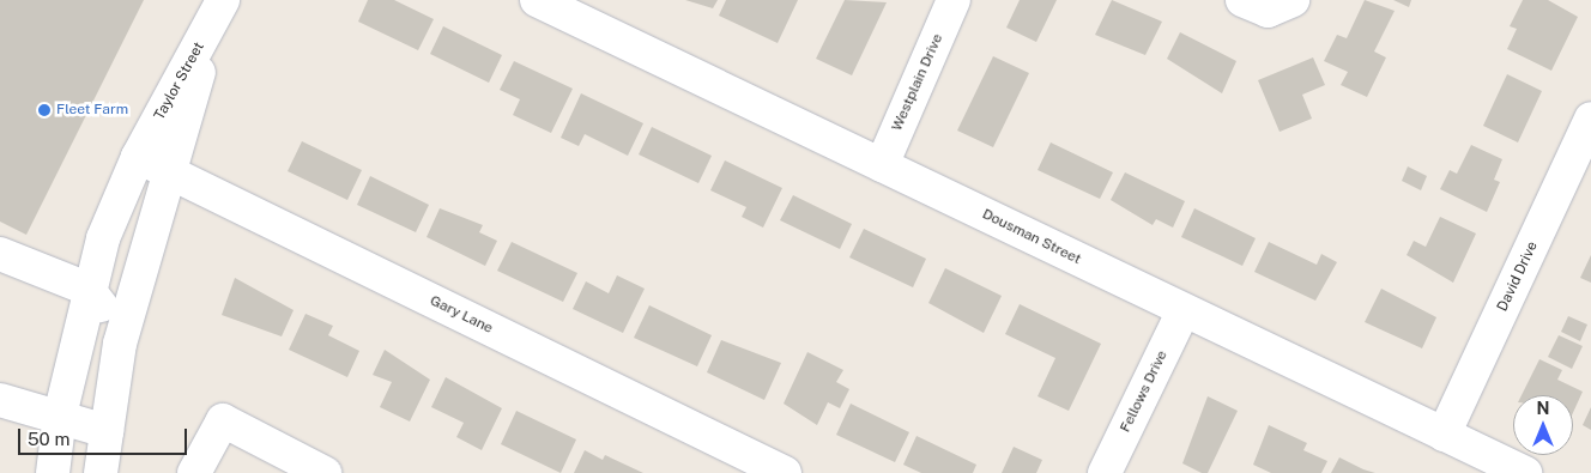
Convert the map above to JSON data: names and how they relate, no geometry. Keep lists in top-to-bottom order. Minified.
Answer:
{"streets":{"street":["Taylor Street","Westplain Drive","Dousman Street","David Drive","Gary Lane","Fellows Drive"]},"crossings":[["Taylor Street","Gary Lane"],["Westplain Drive","Dousman Street"],["Dousman Street","David Drive"],["Dousman Street","Fellows Drive"]],"places":["Fleet Farm"],"scale_bar":"50 m","north":"top"}
